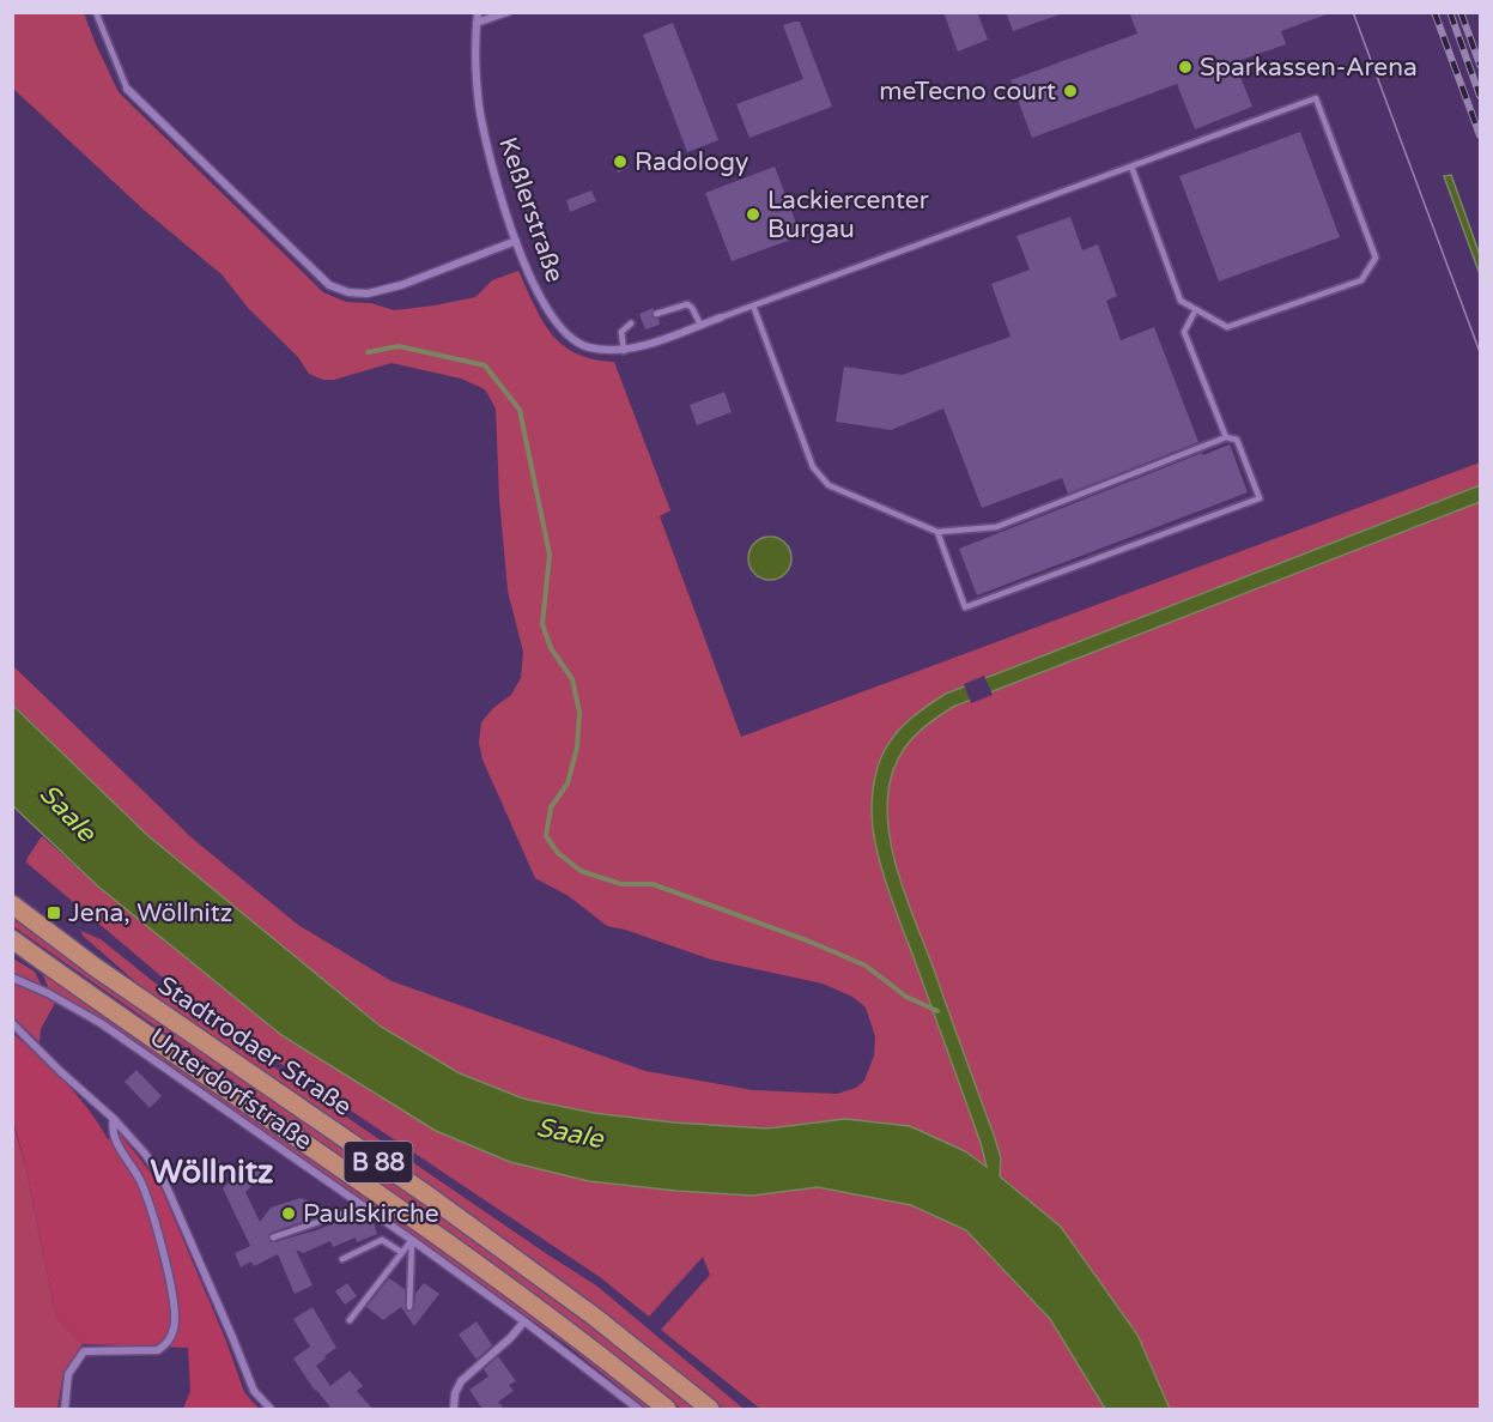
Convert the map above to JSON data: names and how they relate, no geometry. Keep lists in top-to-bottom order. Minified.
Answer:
{"streets":{"main road":["Stadtrodaer Straße","B 88"],"street":["Keßlerstraße","Unterdorfstraße"]},"districts":["Wöllnitz"],"water":["Saale"],"places":{"other":["Sparkassen-Arena","meTecno court","Radology","Lackiercenter Burgau","Paulskirche"],"transit":["Jena, Wöllnitz"]}}
